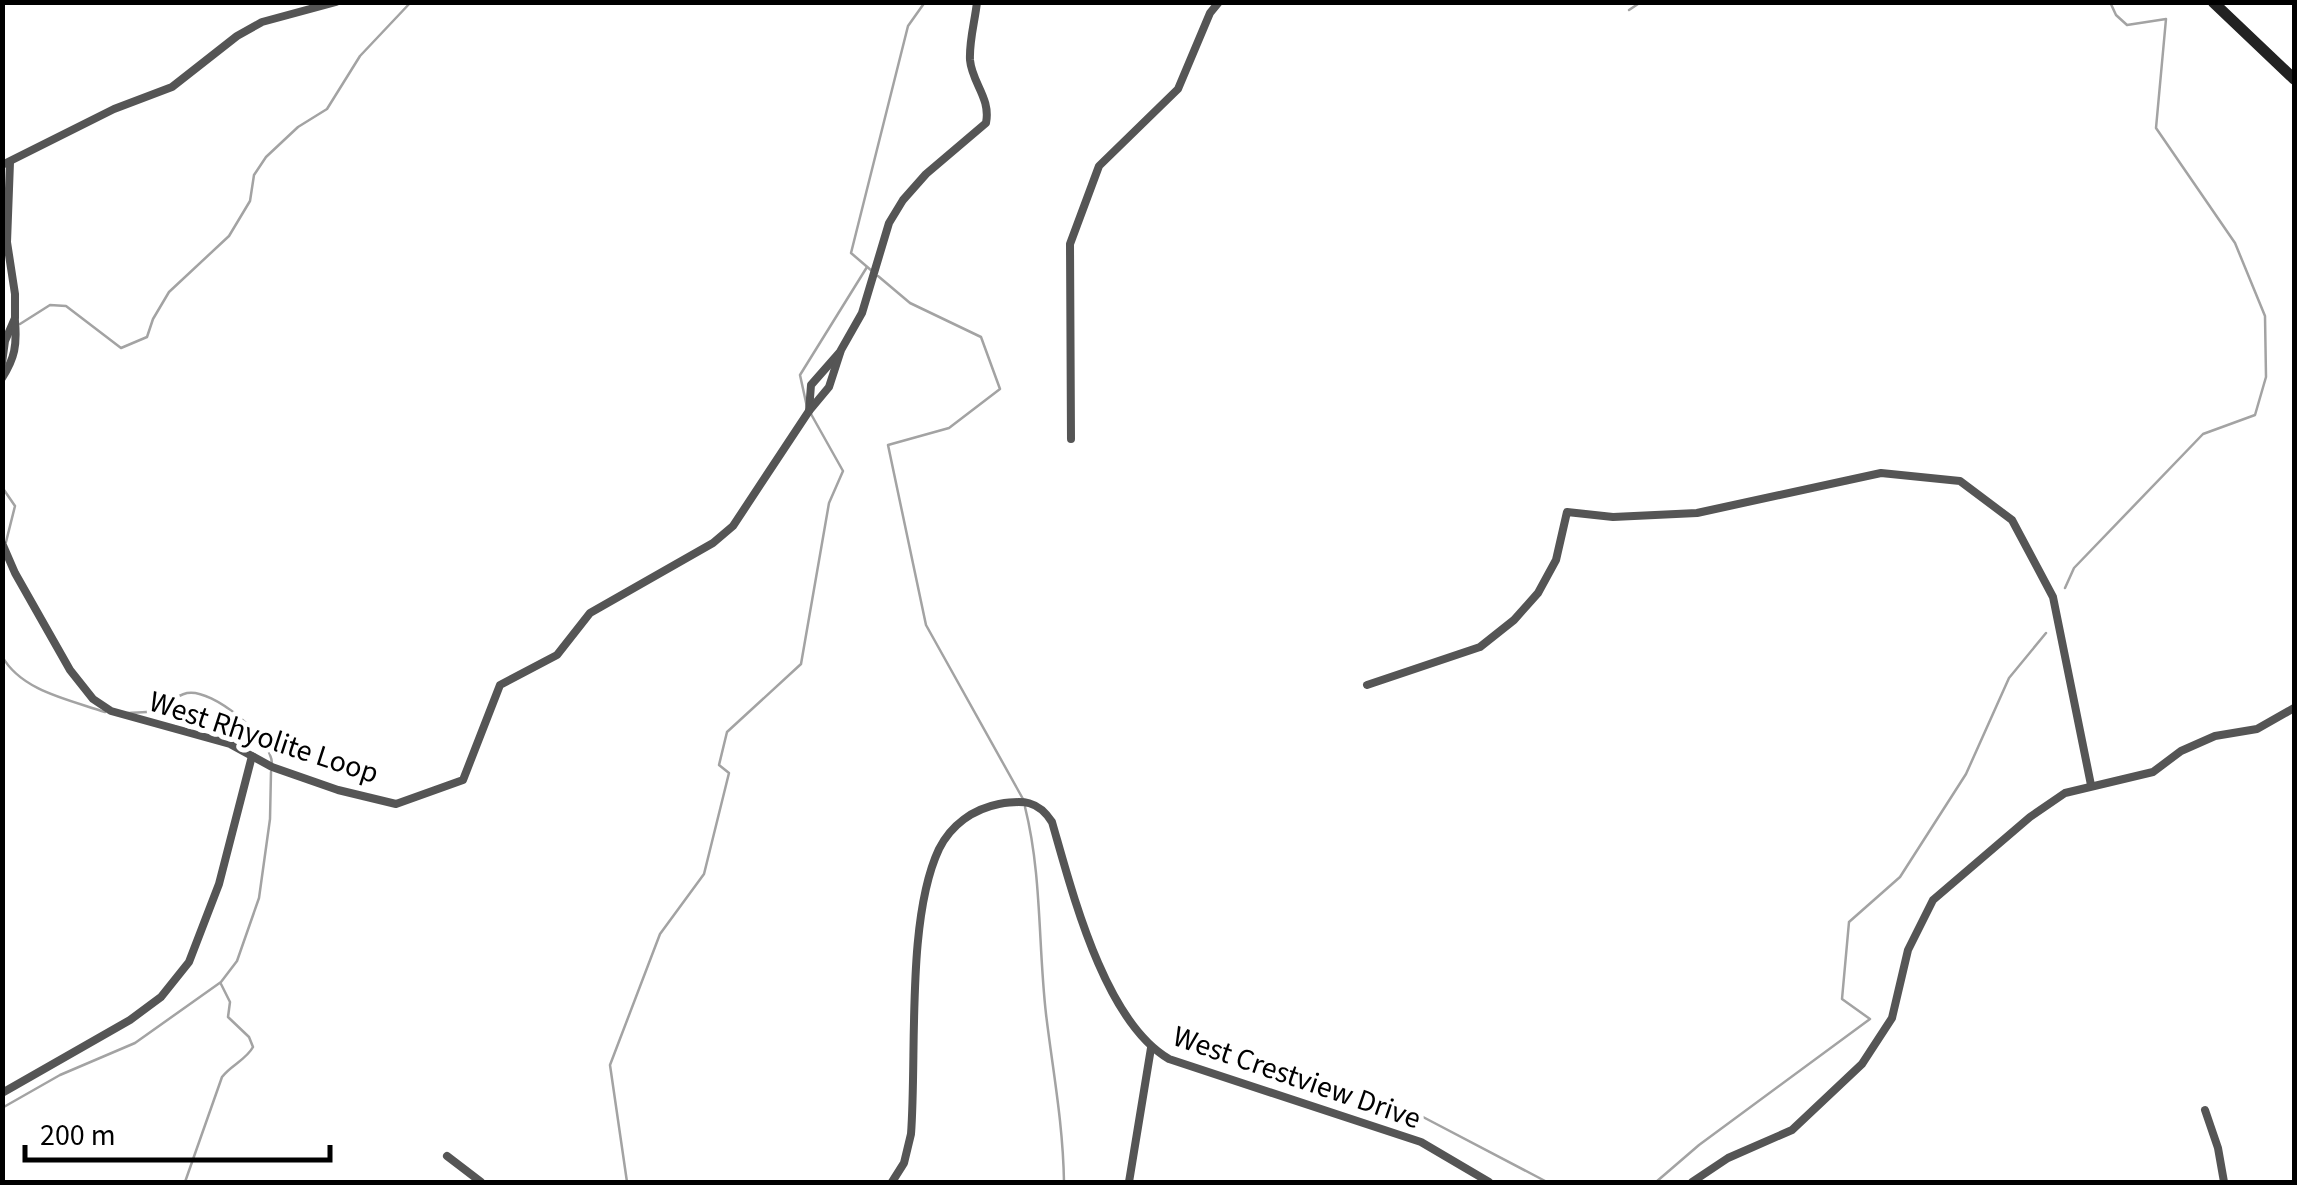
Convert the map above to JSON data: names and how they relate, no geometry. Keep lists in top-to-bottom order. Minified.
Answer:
{"streets":{"street":["West Rhyolite Loop","West Crestview Drive"]},"scale_bar":"200 m"}
